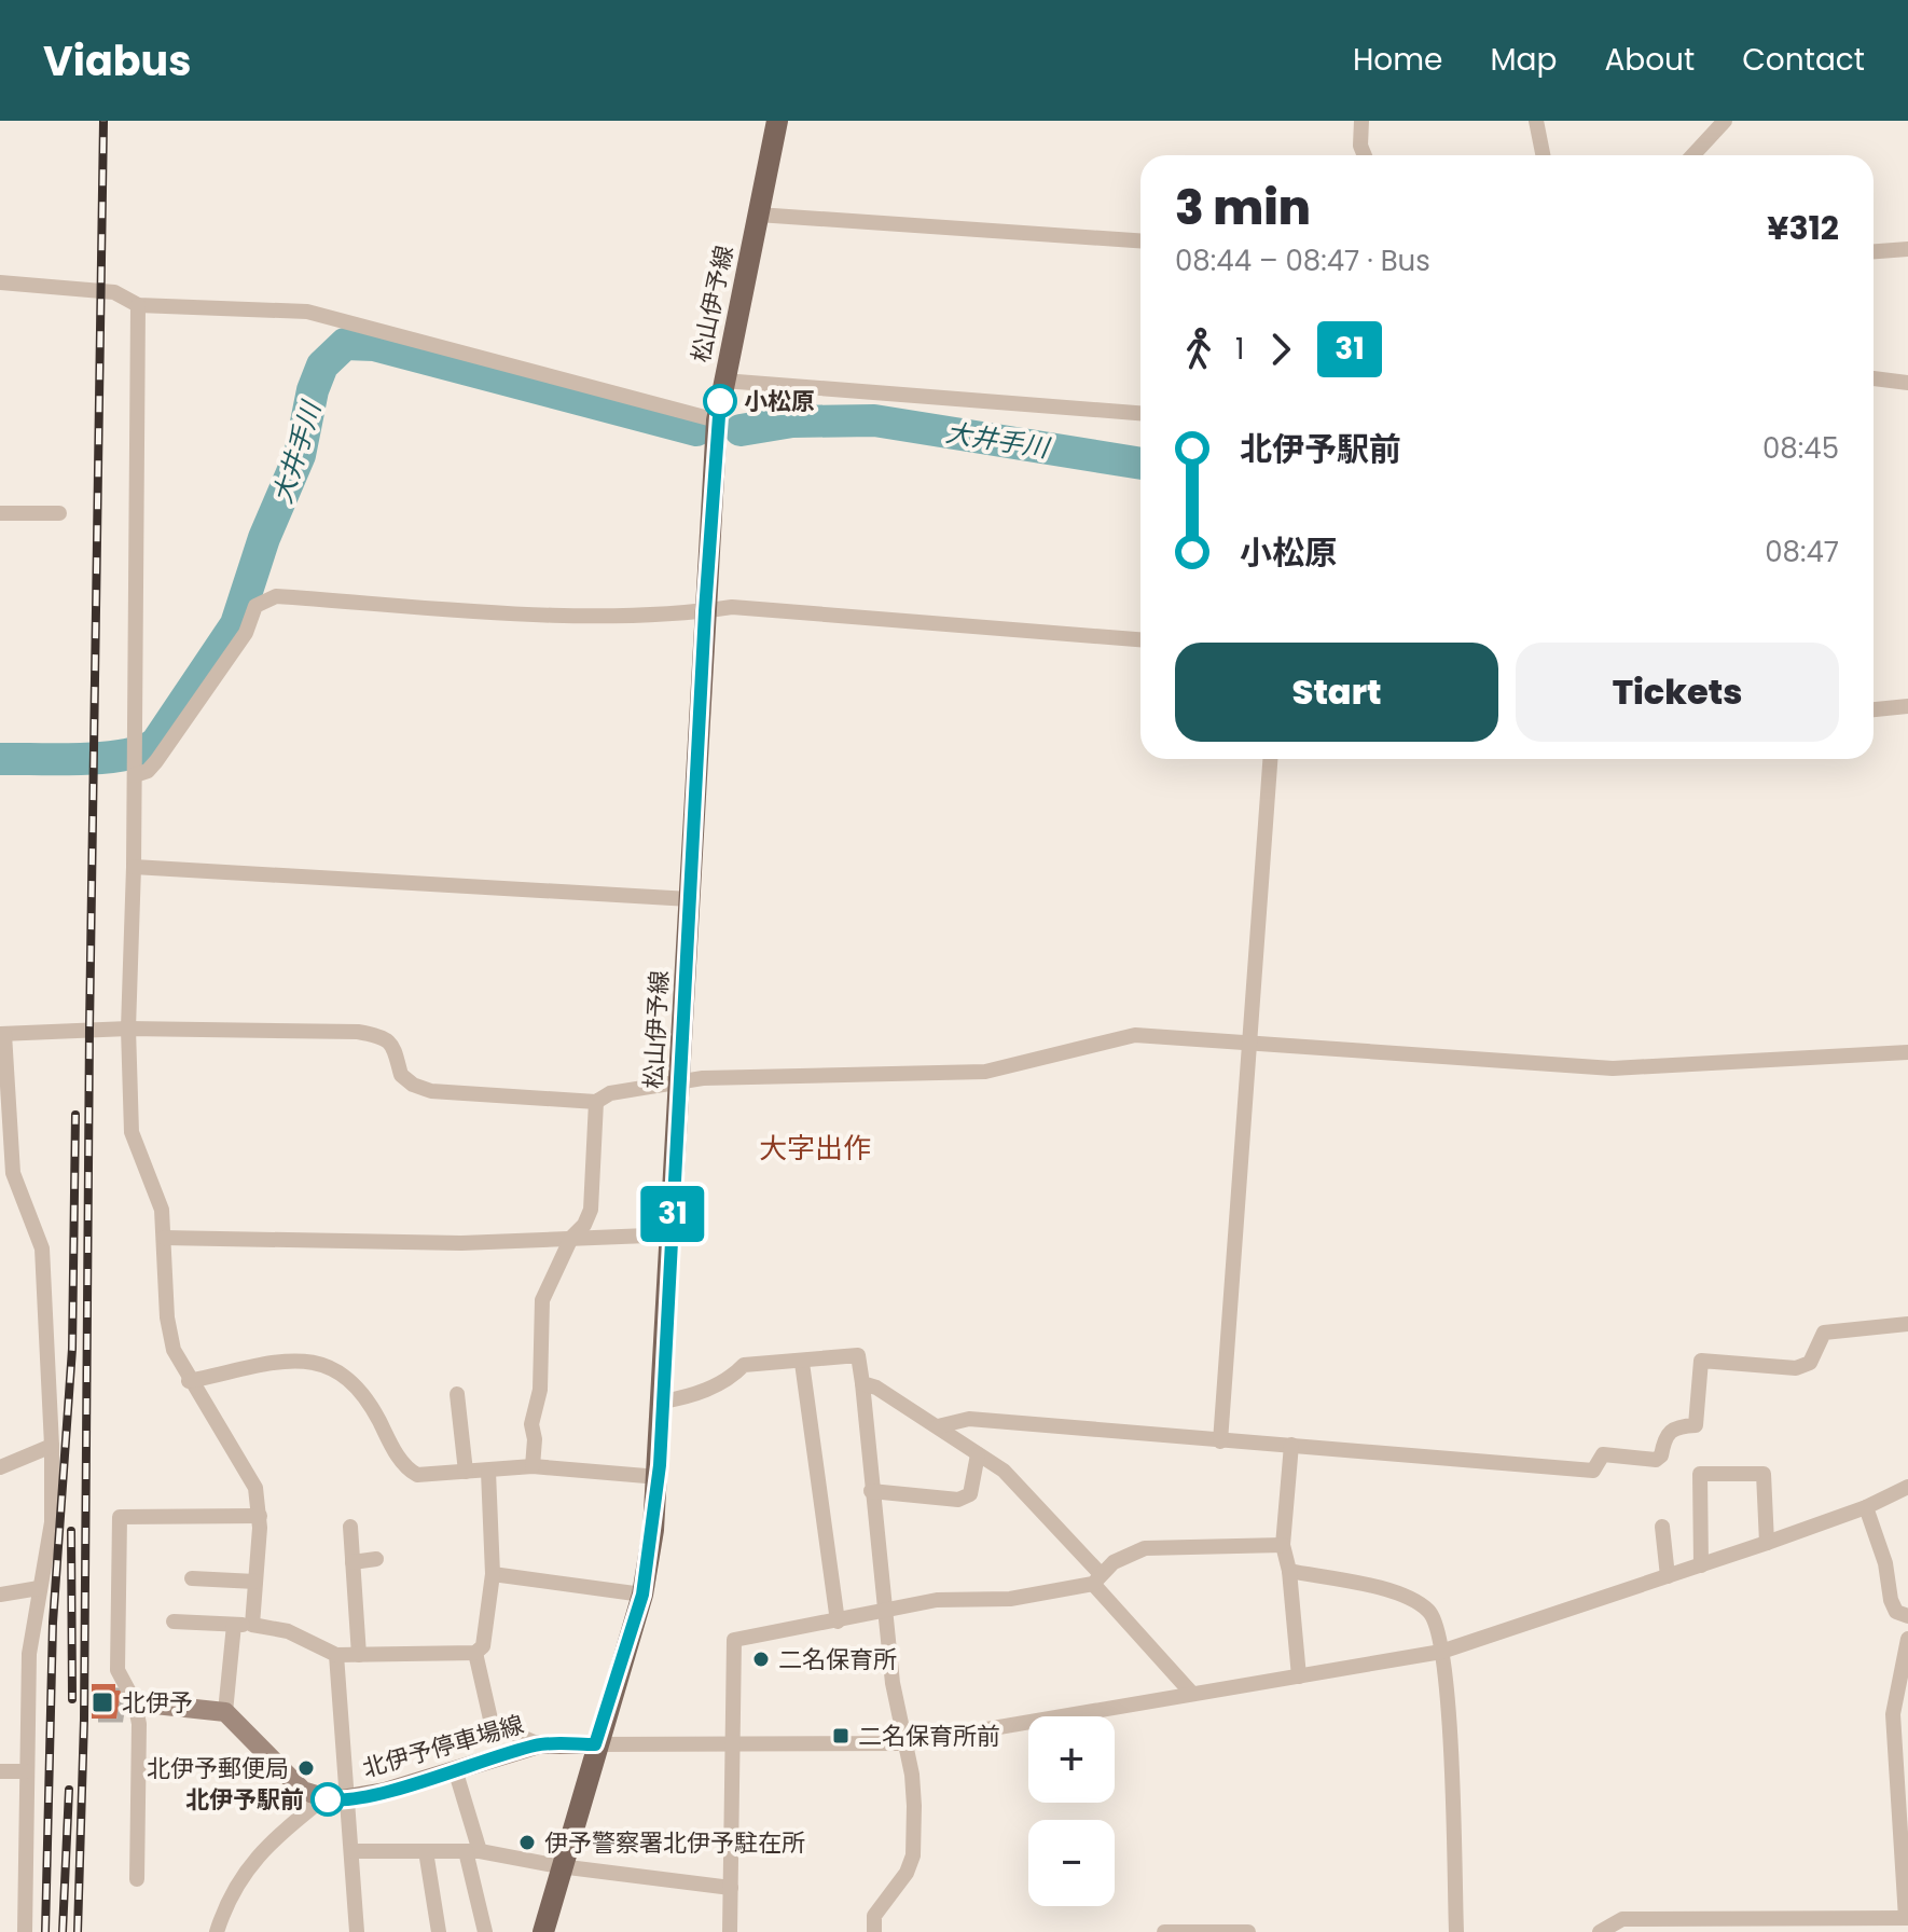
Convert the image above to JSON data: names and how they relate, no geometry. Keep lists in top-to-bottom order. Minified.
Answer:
{"streets":{"main road":["松山伊予線","北伊予停車場線"]},"crossings":[["松山伊予線","北伊予停車場線"]],"districts":["大字出作"],"water":["大井手川"],"places":{"other":["小松原","二名保育所","北伊予郵便局","北伊予駅前","伊予警察署北伊予駐在所"],"transit":["北伊予","二名保育所前"]},"lines":["bus line 31"],"page":{"header":"Viabus","nav":["Home","Map","About","Contact"],"on_map":"31","heading":["3 min","08:44 – 08:47 · Bus","¥312"],"legs":["1","31"],"list":[{"name":"北伊予駅前","value":"08:45"},{"name":"小松原","value":"08:47"}],"buttons":["Start","Tickets"],"map_buttons":["+","−"]}}
